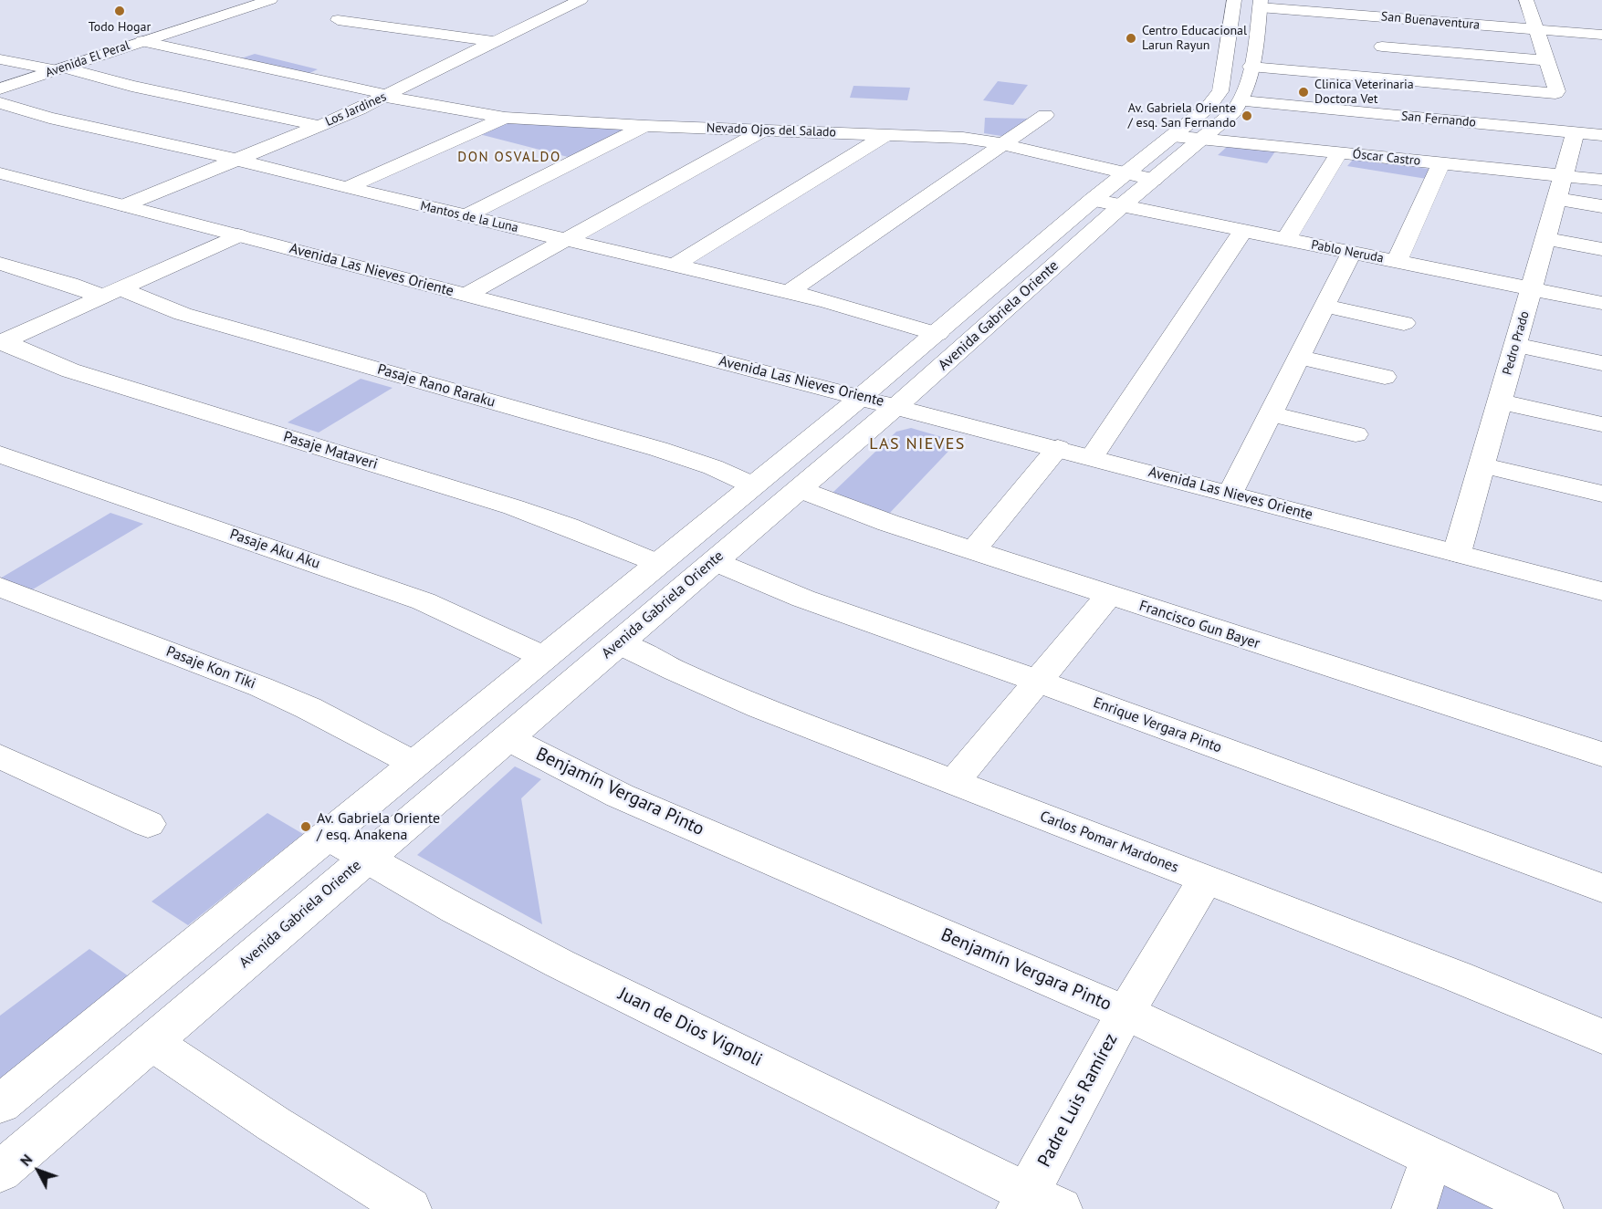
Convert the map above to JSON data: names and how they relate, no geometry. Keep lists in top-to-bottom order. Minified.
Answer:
{"streets":{"street":["San Buenaventura","Avenida El Peral","Los Jardines","San Fernando","Nevado Ojos del Salado","Óscar Castro","Mantos de la Luna","Pablo Neruda","Avenida Las Nieves Oriente","Avenida Gabriela Oriente","Pedro Prado","Pasaje Rano Raraku","Pasaje Mataveri","Pasaje Aku Aku","Francisco Gun Bayer","Pasaje Kon Tiki","Enrique Vergara Pinto","Benjamín Vergara Pinto","Carlos Pomar Mardones","Juan de Dios Vignoli","Padre Luis Ramírez"]},"crossings":[["Avenida El Peral","Nevado Ojos del Salado"],["Los Jardines","Nevado Ojos del Salado"],["Los Jardines","Mantos de la Luna"],["Los Jardines","Avenida Las Nieves Oriente"],["San Fernando","Avenida Gabriela Oriente"],["San Fernando","Pedro Prado"],["Nevado Ojos del Salado","Avenida Gabriela Oriente"],["Óscar Castro","Avenida Gabriela Oriente"],["Óscar Castro","Pedro Prado"],["Mantos de la Luna","Avenida Gabriela Oriente"],["Pablo Neruda","Avenida Gabriela Oriente"],["Pablo Neruda","Pedro Prado"],["Avenida Las Nieves Oriente","Avenida Gabriela Oriente"],["Avenida Las Nieves Oriente","Pedro Prado"],["Avenida Gabriela Oriente","Pasaje Rano Raraku"],["Avenida Gabriela Oriente","Pasaje Mataveri"],["Avenida Gabriela Oriente","Pasaje Aku Aku"],["Avenida Gabriela Oriente","Francisco Gun Bayer"],["Avenida Gabriela Oriente","Pasaje Kon Tiki"],["Avenida Gabriela Oriente","Enrique Vergara Pinto"],["Avenida Gabriela Oriente","Benjamín Vergara Pinto"],["Avenida Gabriela Oriente","Carlos Pomar Mardones"],["Avenida Gabriela Oriente","Juan de Dios Vignoli"],["Benjamín Vergara Pinto","Padre Luis Ramírez"],["Carlos Pomar Mardones","Padre Luis Ramírez"],["Juan de Dios Vignoli","Padre Luis Ramírez"]],"districts":["DON OSVALDO","LAS NIEVES"],"places":["Todo Hogar","Centro Educacional Larun Rayun","Clinica Veterinaria Doctora Vet","Av. Gabriela Oriente / esq. San Fernando","Av. Gabriela Oriente / esq. Anakena"],"north":"top left"}
